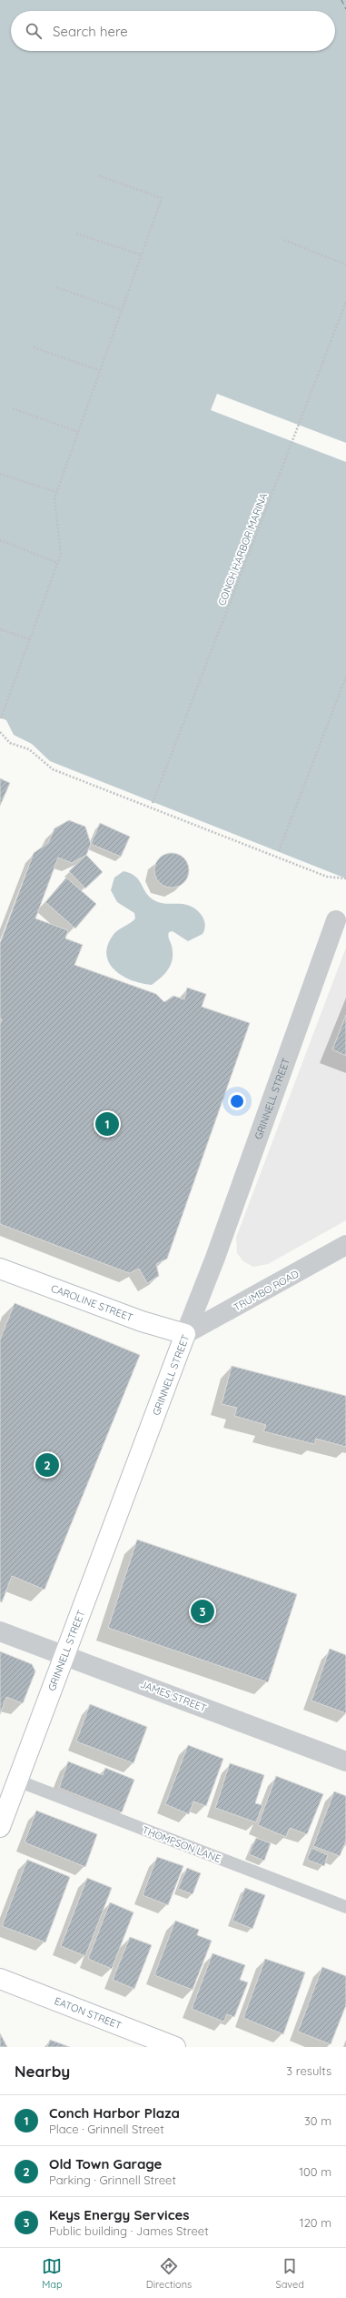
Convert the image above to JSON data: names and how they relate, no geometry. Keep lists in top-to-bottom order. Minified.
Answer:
{"streets":{"street":["GRINNELL STREET","TRUMBO ROAD","CAROLINE STREET","JAMES STREET","EATON STREET"],"lane":["THOMPSON LANE"],"path":["CONCH HARBOR MARINA"]},"crossings":[["GRINNELL STREET","TRUMBO ROAD"],["GRINNELL STREET","CAROLINE STREET"],["GRINNELL STREET","JAMES STREET"],["GRINNELL STREET","THOMPSON LANE"],["TRUMBO ROAD","CAROLINE STREET"]],"page":{"search":"Search here","pins":["1","2","3"],"heading":["Nearby","3 results"],"list":[{"mark":"1","name":"Conch Harbor Plaza","note":"Place · Grinnell Street","value":"30 m"},{"mark":"2","name":"Old Town Garage","note":"Parking · Grinnell Street","value":"100 m"},{"mark":"3","name":"Keys Energy Services","note":"Public building · James Street","value":"120 m"}],"nav":["Map","Directions","Saved"]}}
